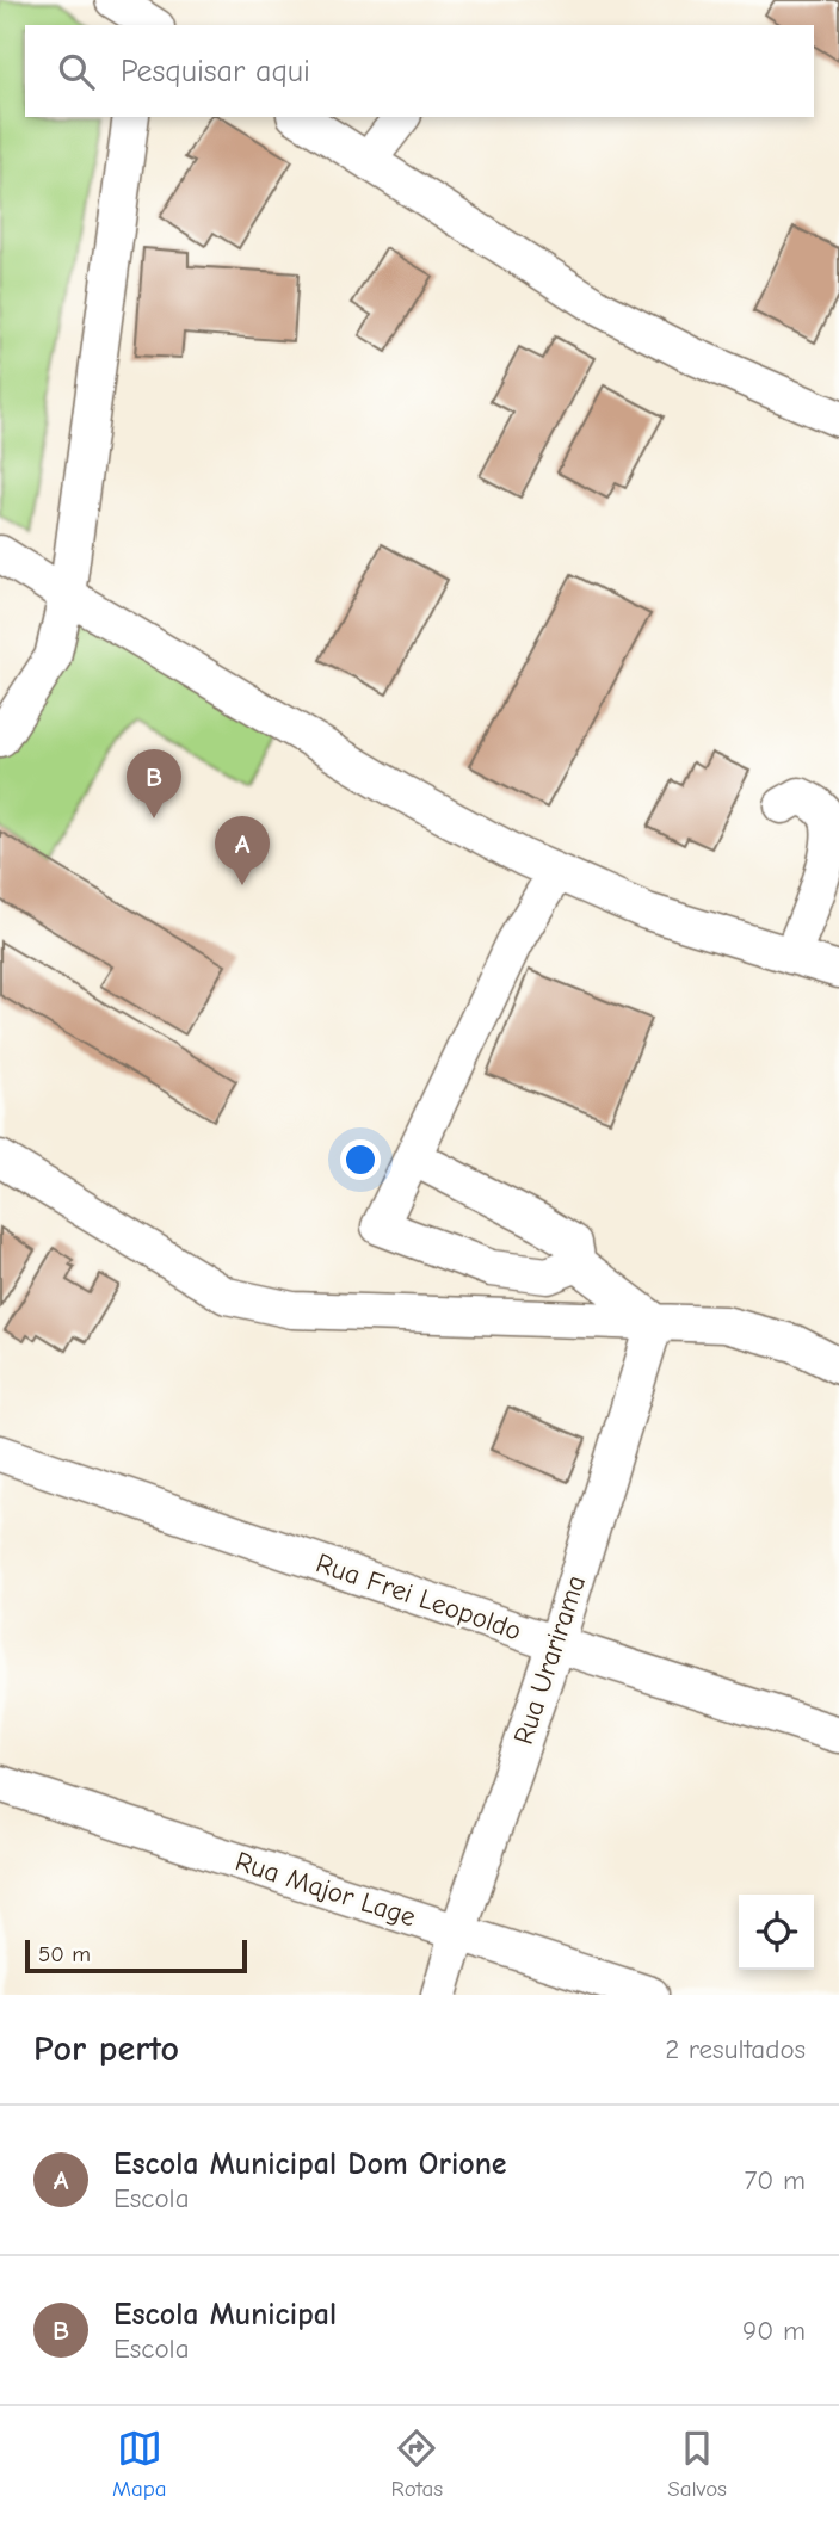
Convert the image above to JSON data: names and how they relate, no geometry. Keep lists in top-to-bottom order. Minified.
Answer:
{"streets":{"street":["Rua Frei Leopoldo","Rua Urarirama","Rua Major Lage"]},"crossings":[["Rua Frei Leopoldo","Rua Urarirama"],["Rua Urarirama","Rua Major Lage"]],"scale_bar":"50 m","page":{"search":"Pesquisar aqui","pins":["B","A"],"scale":"50 m","heading":["Por perto","2 resultados"],"list":[{"mark":"A","name":"Escola Municipal Dom Orione","note":"Escola","value":"70 m"},{"mark":"B","name":"Escola Municipal","note":"Escola","value":"90 m"}],"nav":["Mapa","Rotas","Salvos"]}}
